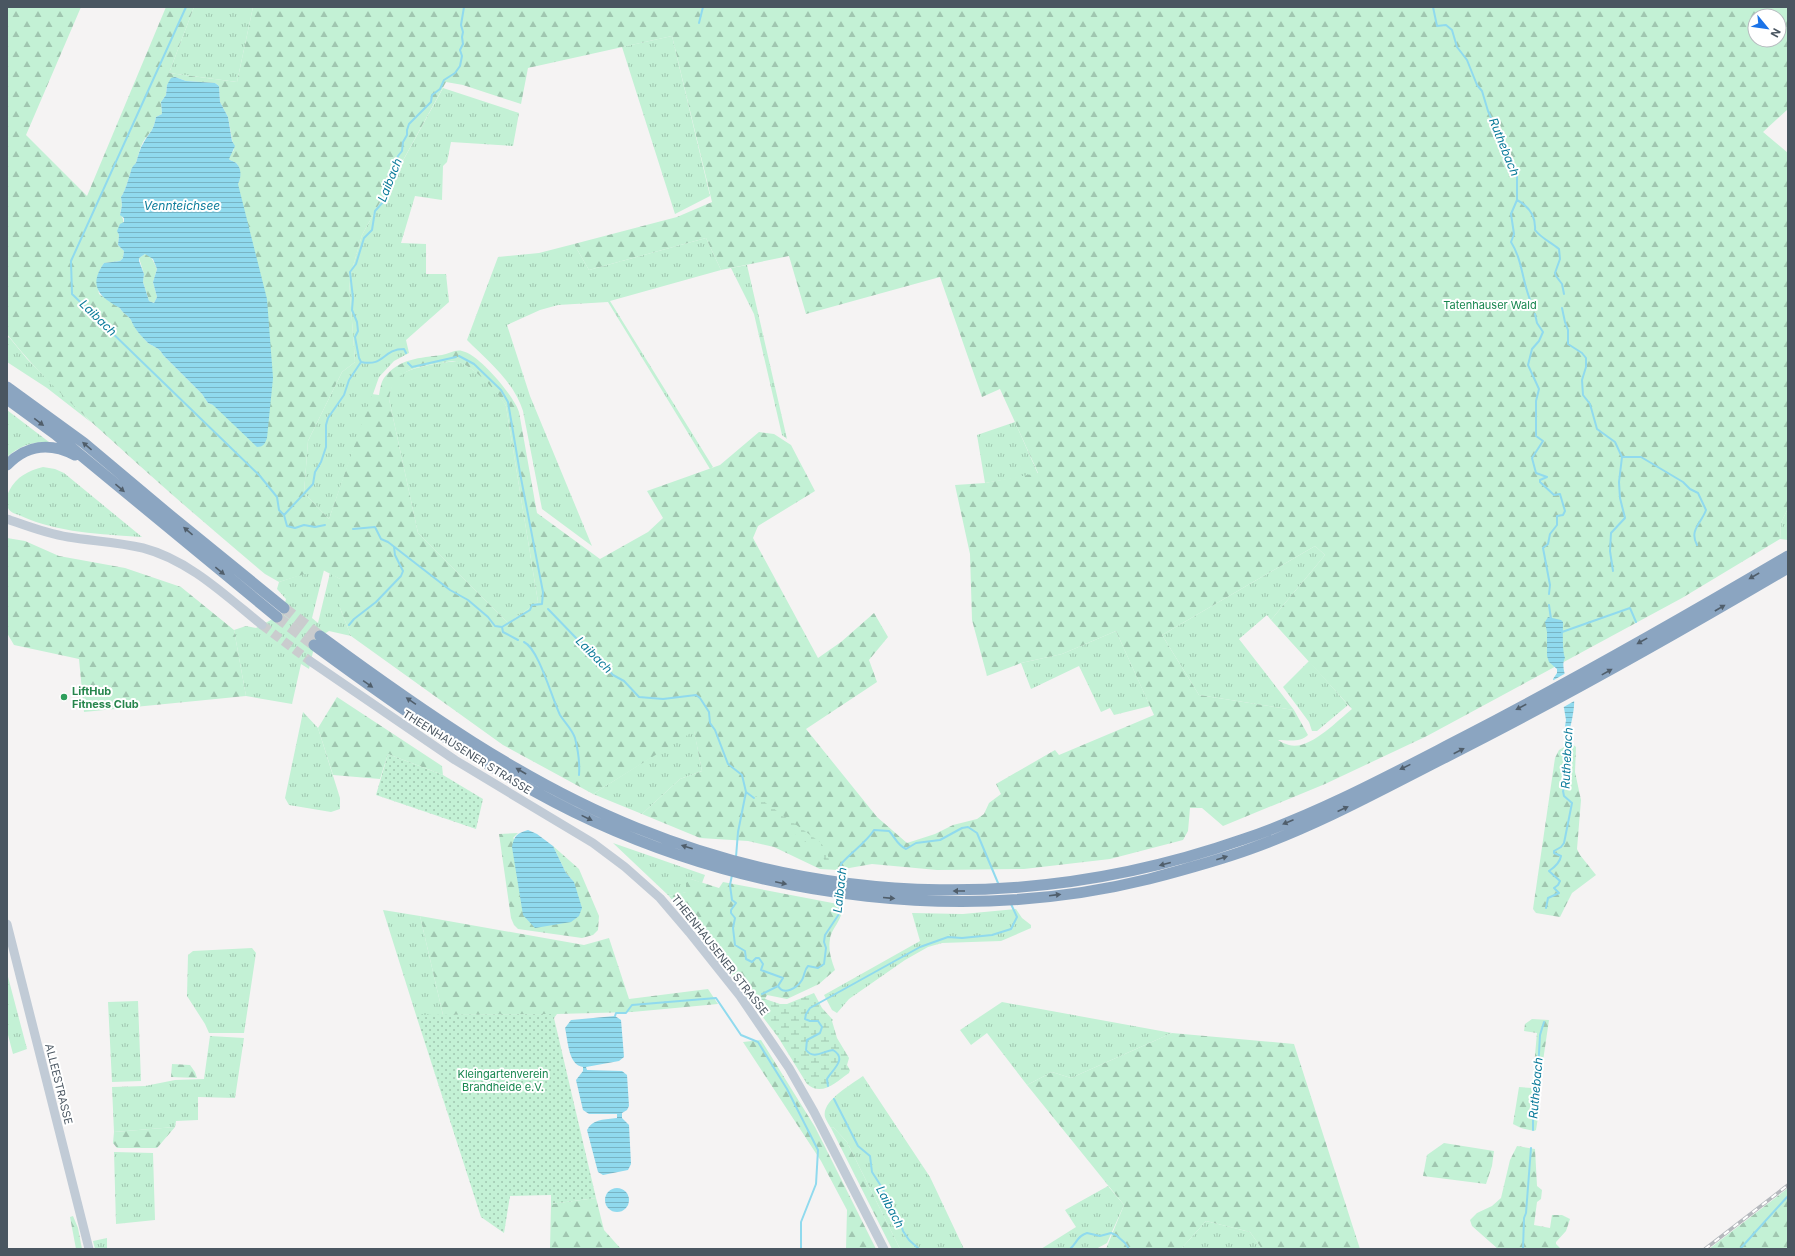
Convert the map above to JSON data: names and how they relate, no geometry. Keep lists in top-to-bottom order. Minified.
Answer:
{"streets":{"main road":["THEENHAUSENER STRASSE","ALLEESTRASSE"]},"water":["Ruthebach","Laibach","Vennteichsee"],"parks":["Tatenhauser Wald","Kleingartenverein Brandheide e.V."],"places":["LiftHub Fitness Club"],"north":"bottom right"}
